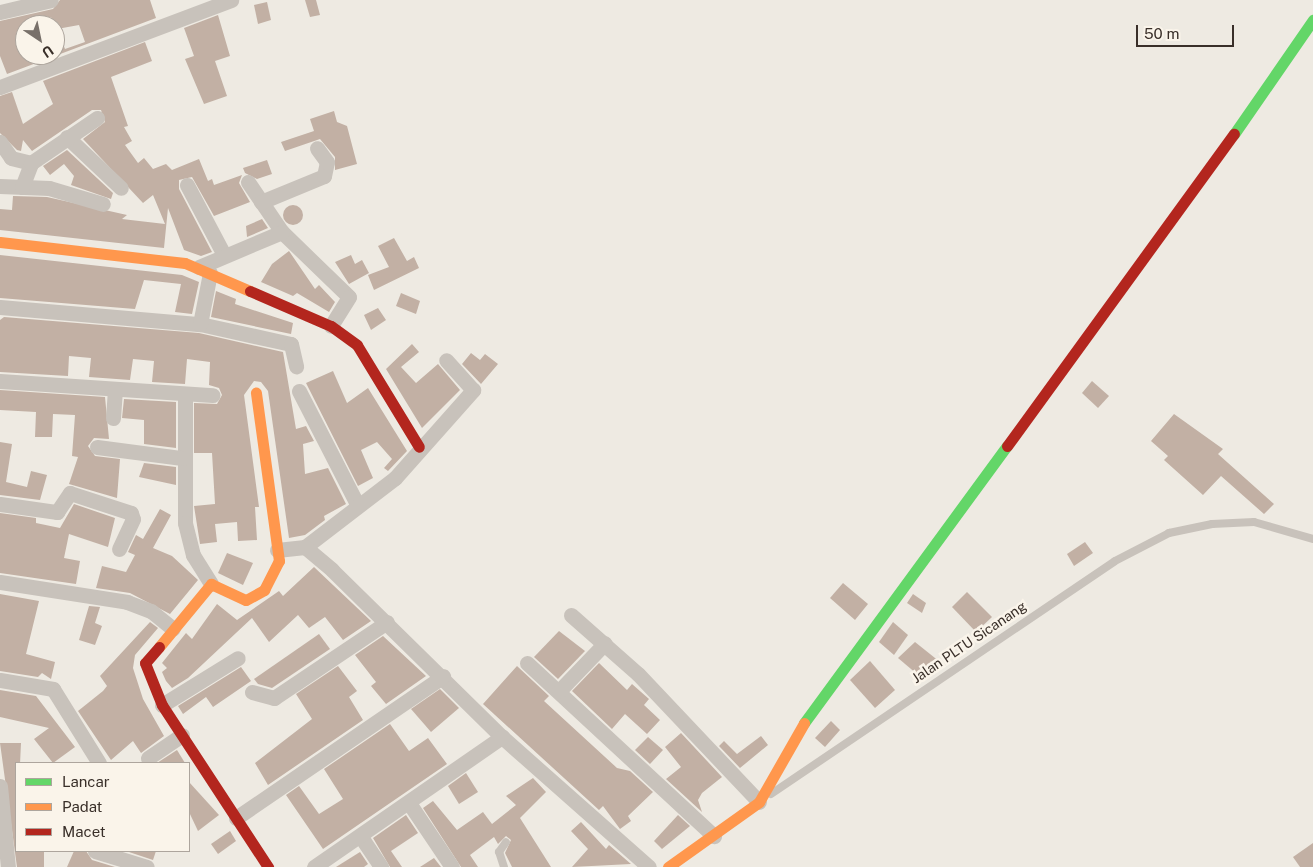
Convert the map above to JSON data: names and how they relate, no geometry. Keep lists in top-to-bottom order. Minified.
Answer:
{"streets":{"street":["Jalan PLTU Sicanang"]},"legend":["Lancar","Padat","Macet"],"scale_bar":"50 m","north":"bottom right"}
